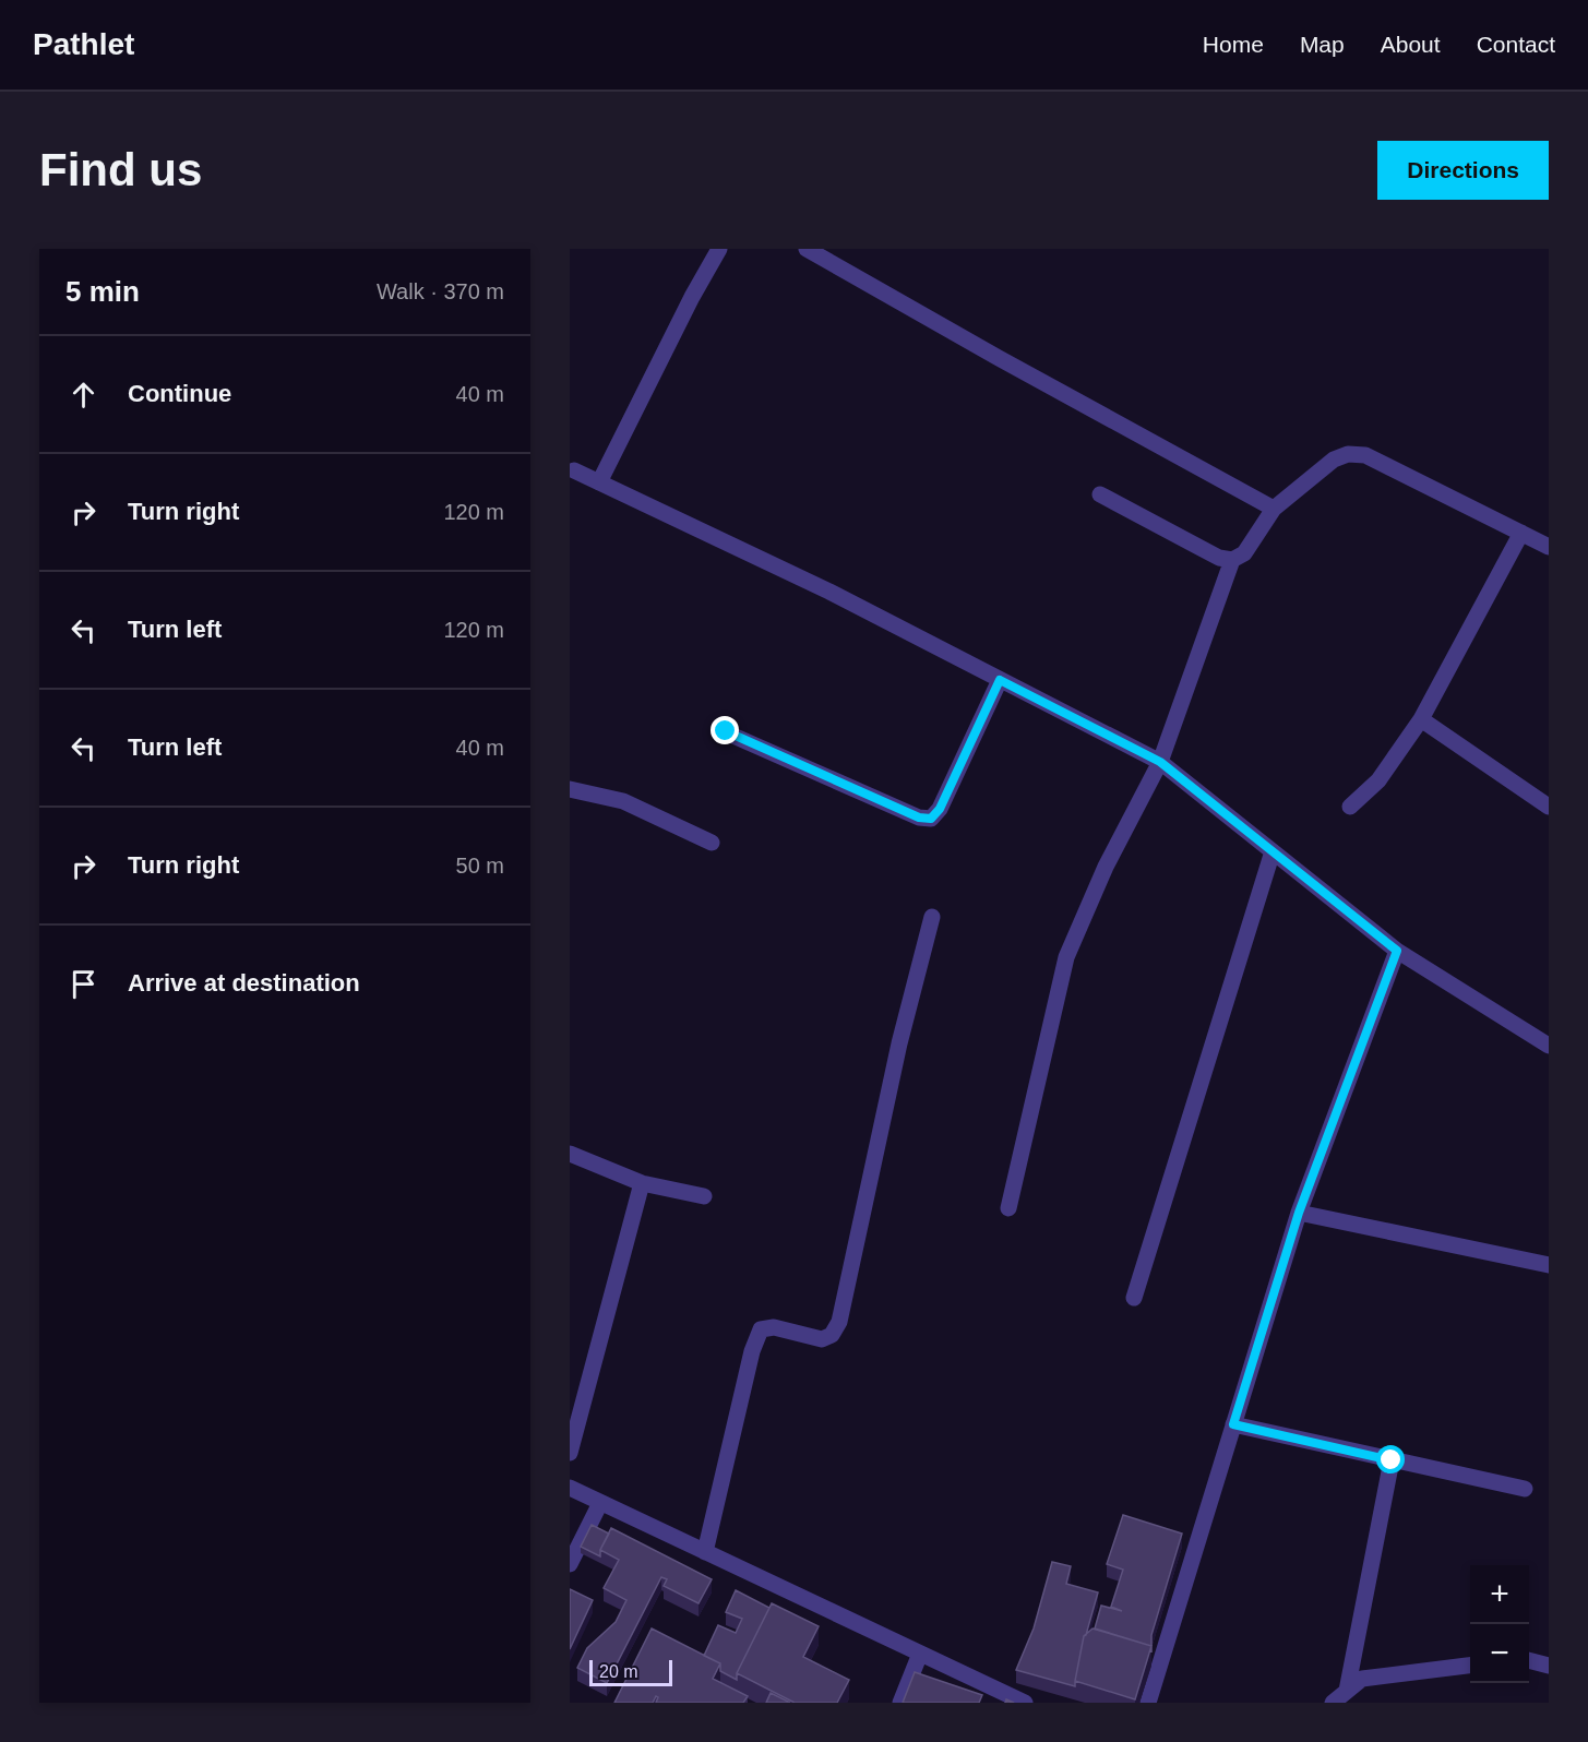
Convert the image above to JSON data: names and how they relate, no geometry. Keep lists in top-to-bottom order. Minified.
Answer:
{"scale_bar":"20 m","page":{"header":"Pathlet","nav":["Home","Map","About","Contact"],"buttons":"Directions","title":"Find us","heading":["5 min","Walk · 370 m"],"list":[["Continue","40 m"],["Turn right","120 m"],["Turn left","120 m"],["Turn left","40 m"],["Turn right","50 m"],"Arrive at destination"],"map_buttons":["+","−"],"scale":"20 m"}}
